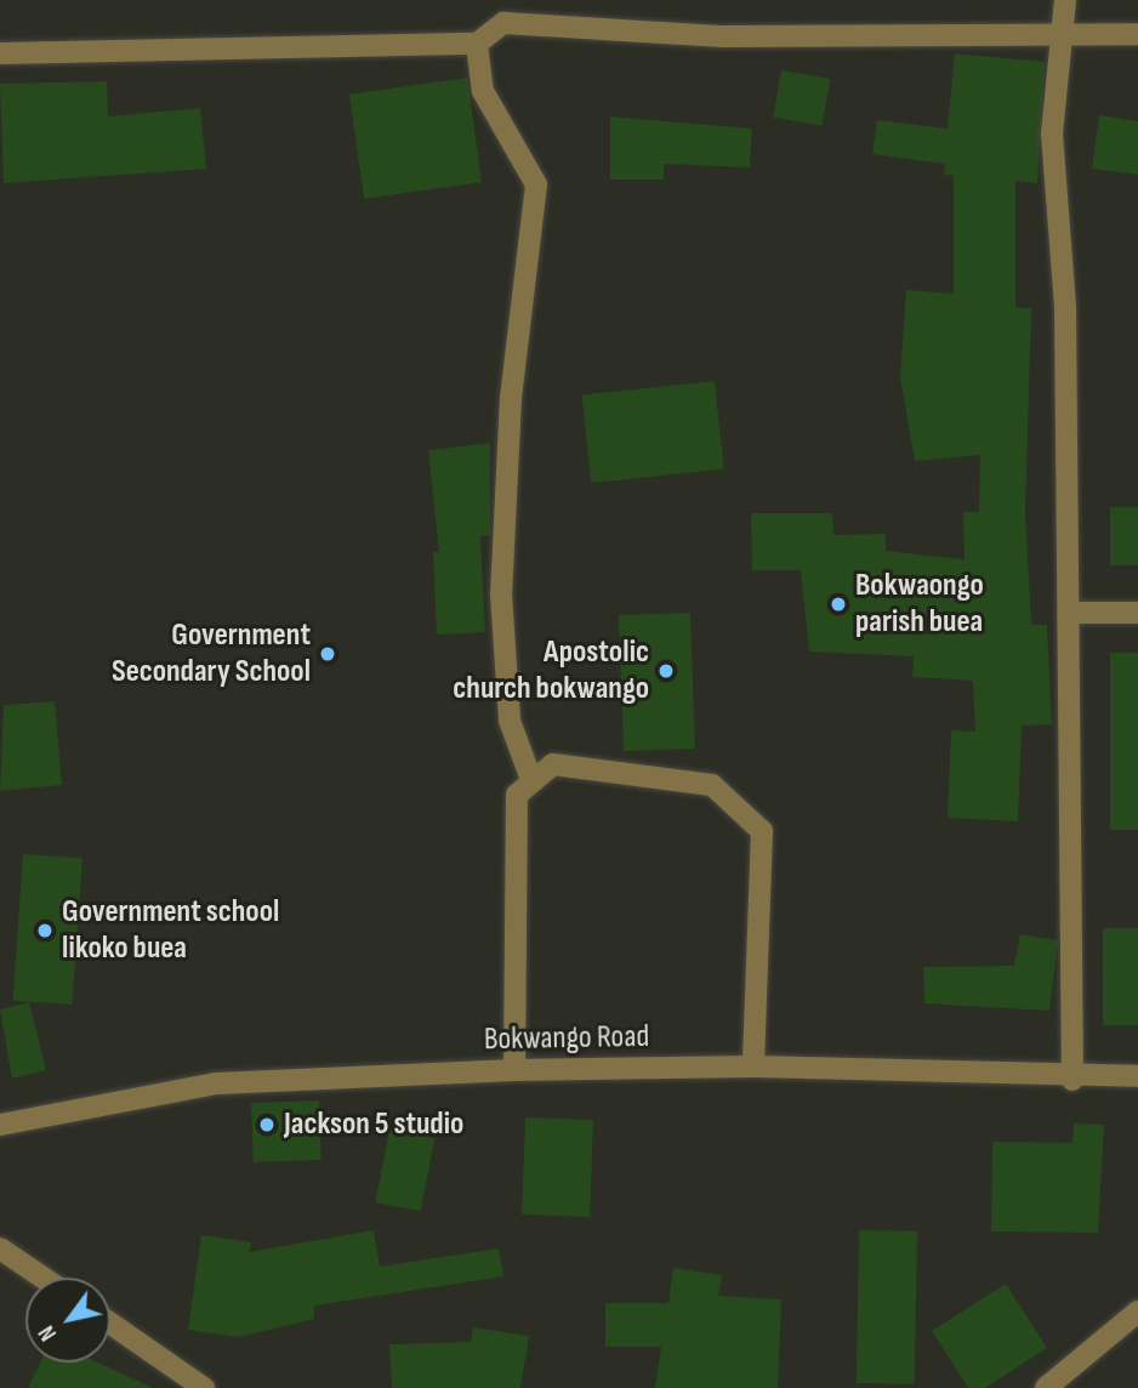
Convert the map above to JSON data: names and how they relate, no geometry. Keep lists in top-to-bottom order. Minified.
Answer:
{"streets":{"street":["Bokwango Road"]},"places":["Bokwaongo parish buea","Government Secondary School","Apostolic church bokwango","Government school likoko buea","Jackson 5 studio"],"north":"bottom left"}
